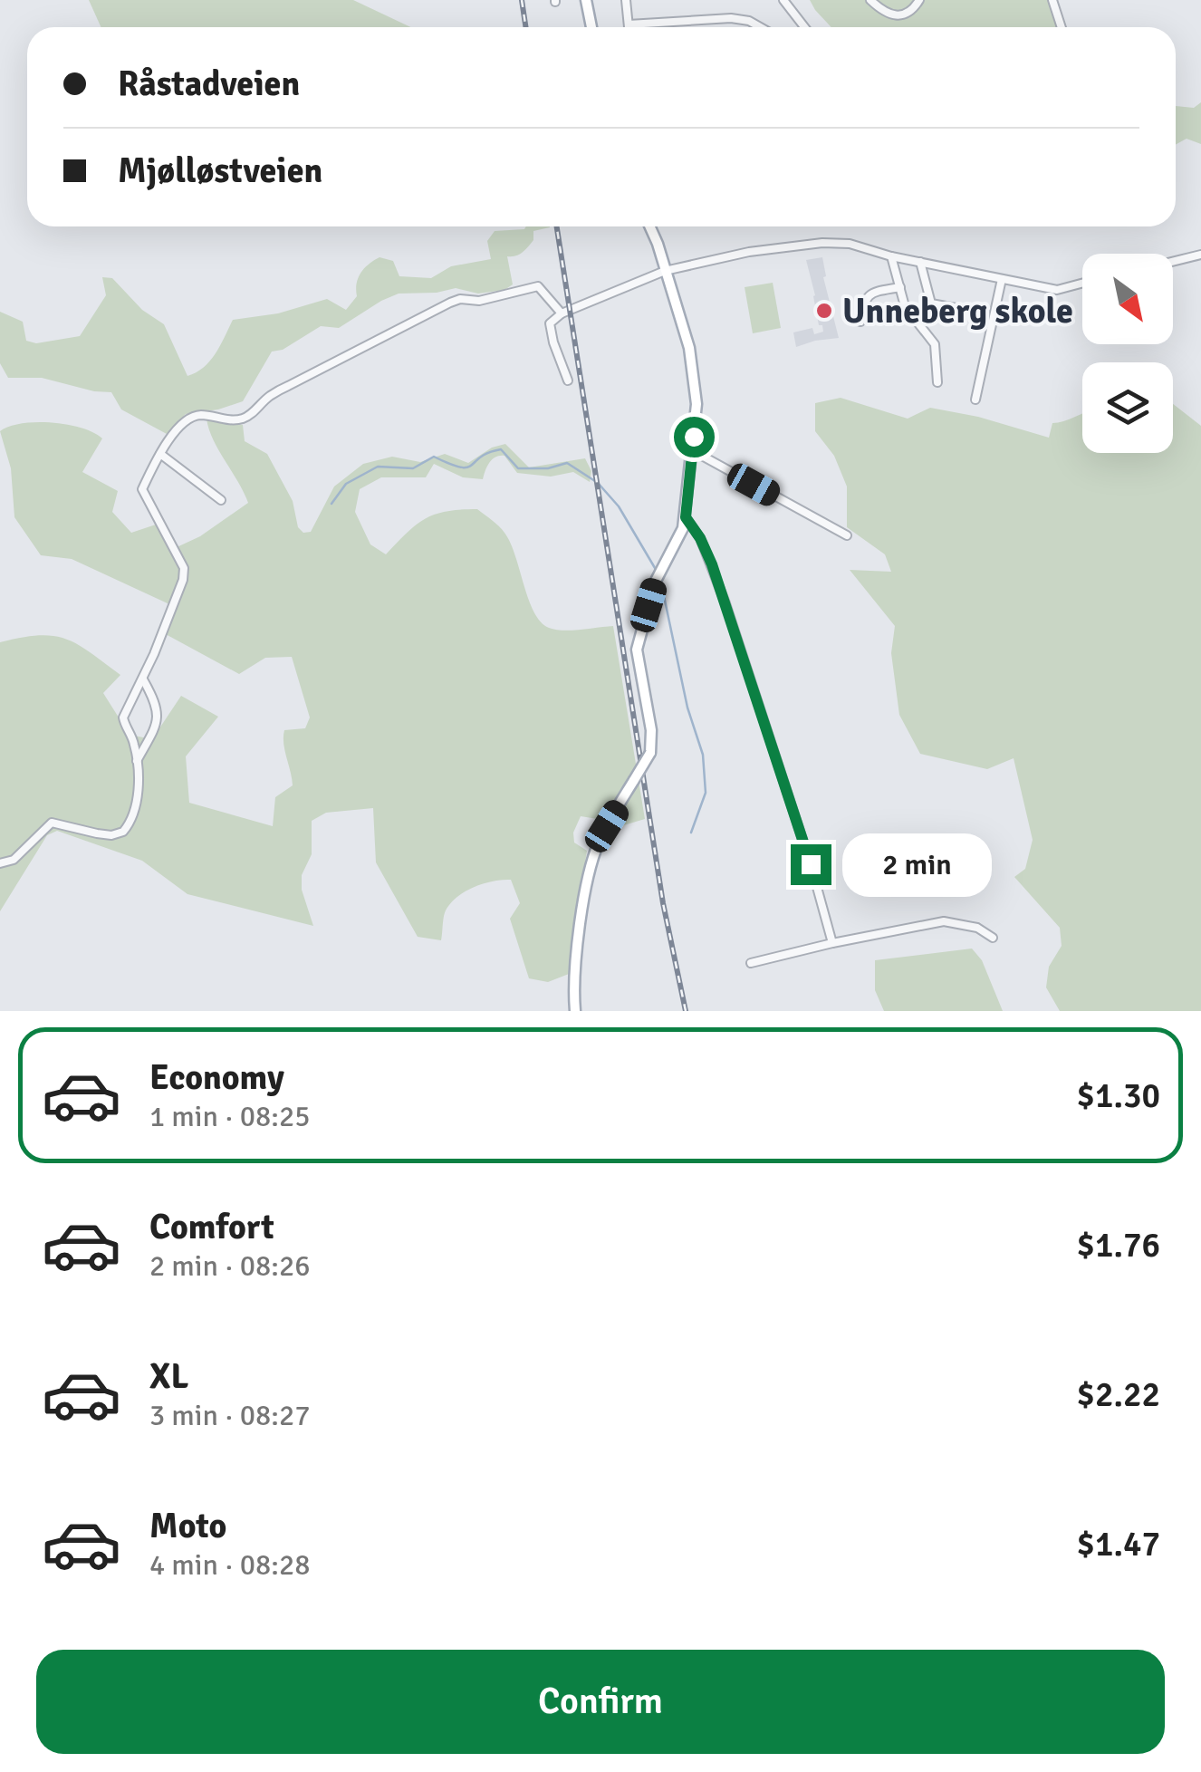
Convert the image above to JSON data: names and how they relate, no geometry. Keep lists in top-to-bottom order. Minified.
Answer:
{"places":["Unneberg skole"],"north":"bottom right","page":{"banner":["Råstadveien","Mjølløstveien"],"bubble":"2 min","list":[{"name":"Economy","note":"1 min · 08:25","value":"$1.30"},{"name":"Comfort","note":"2 min · 08:26","value":"$1.76"},{"name":"XL","note":"3 min · 08:27","value":"$2.22"},{"name":"Moto","note":"4 min · 08:28","value":"$1.47"}],"buttons":"Confirm"}}
